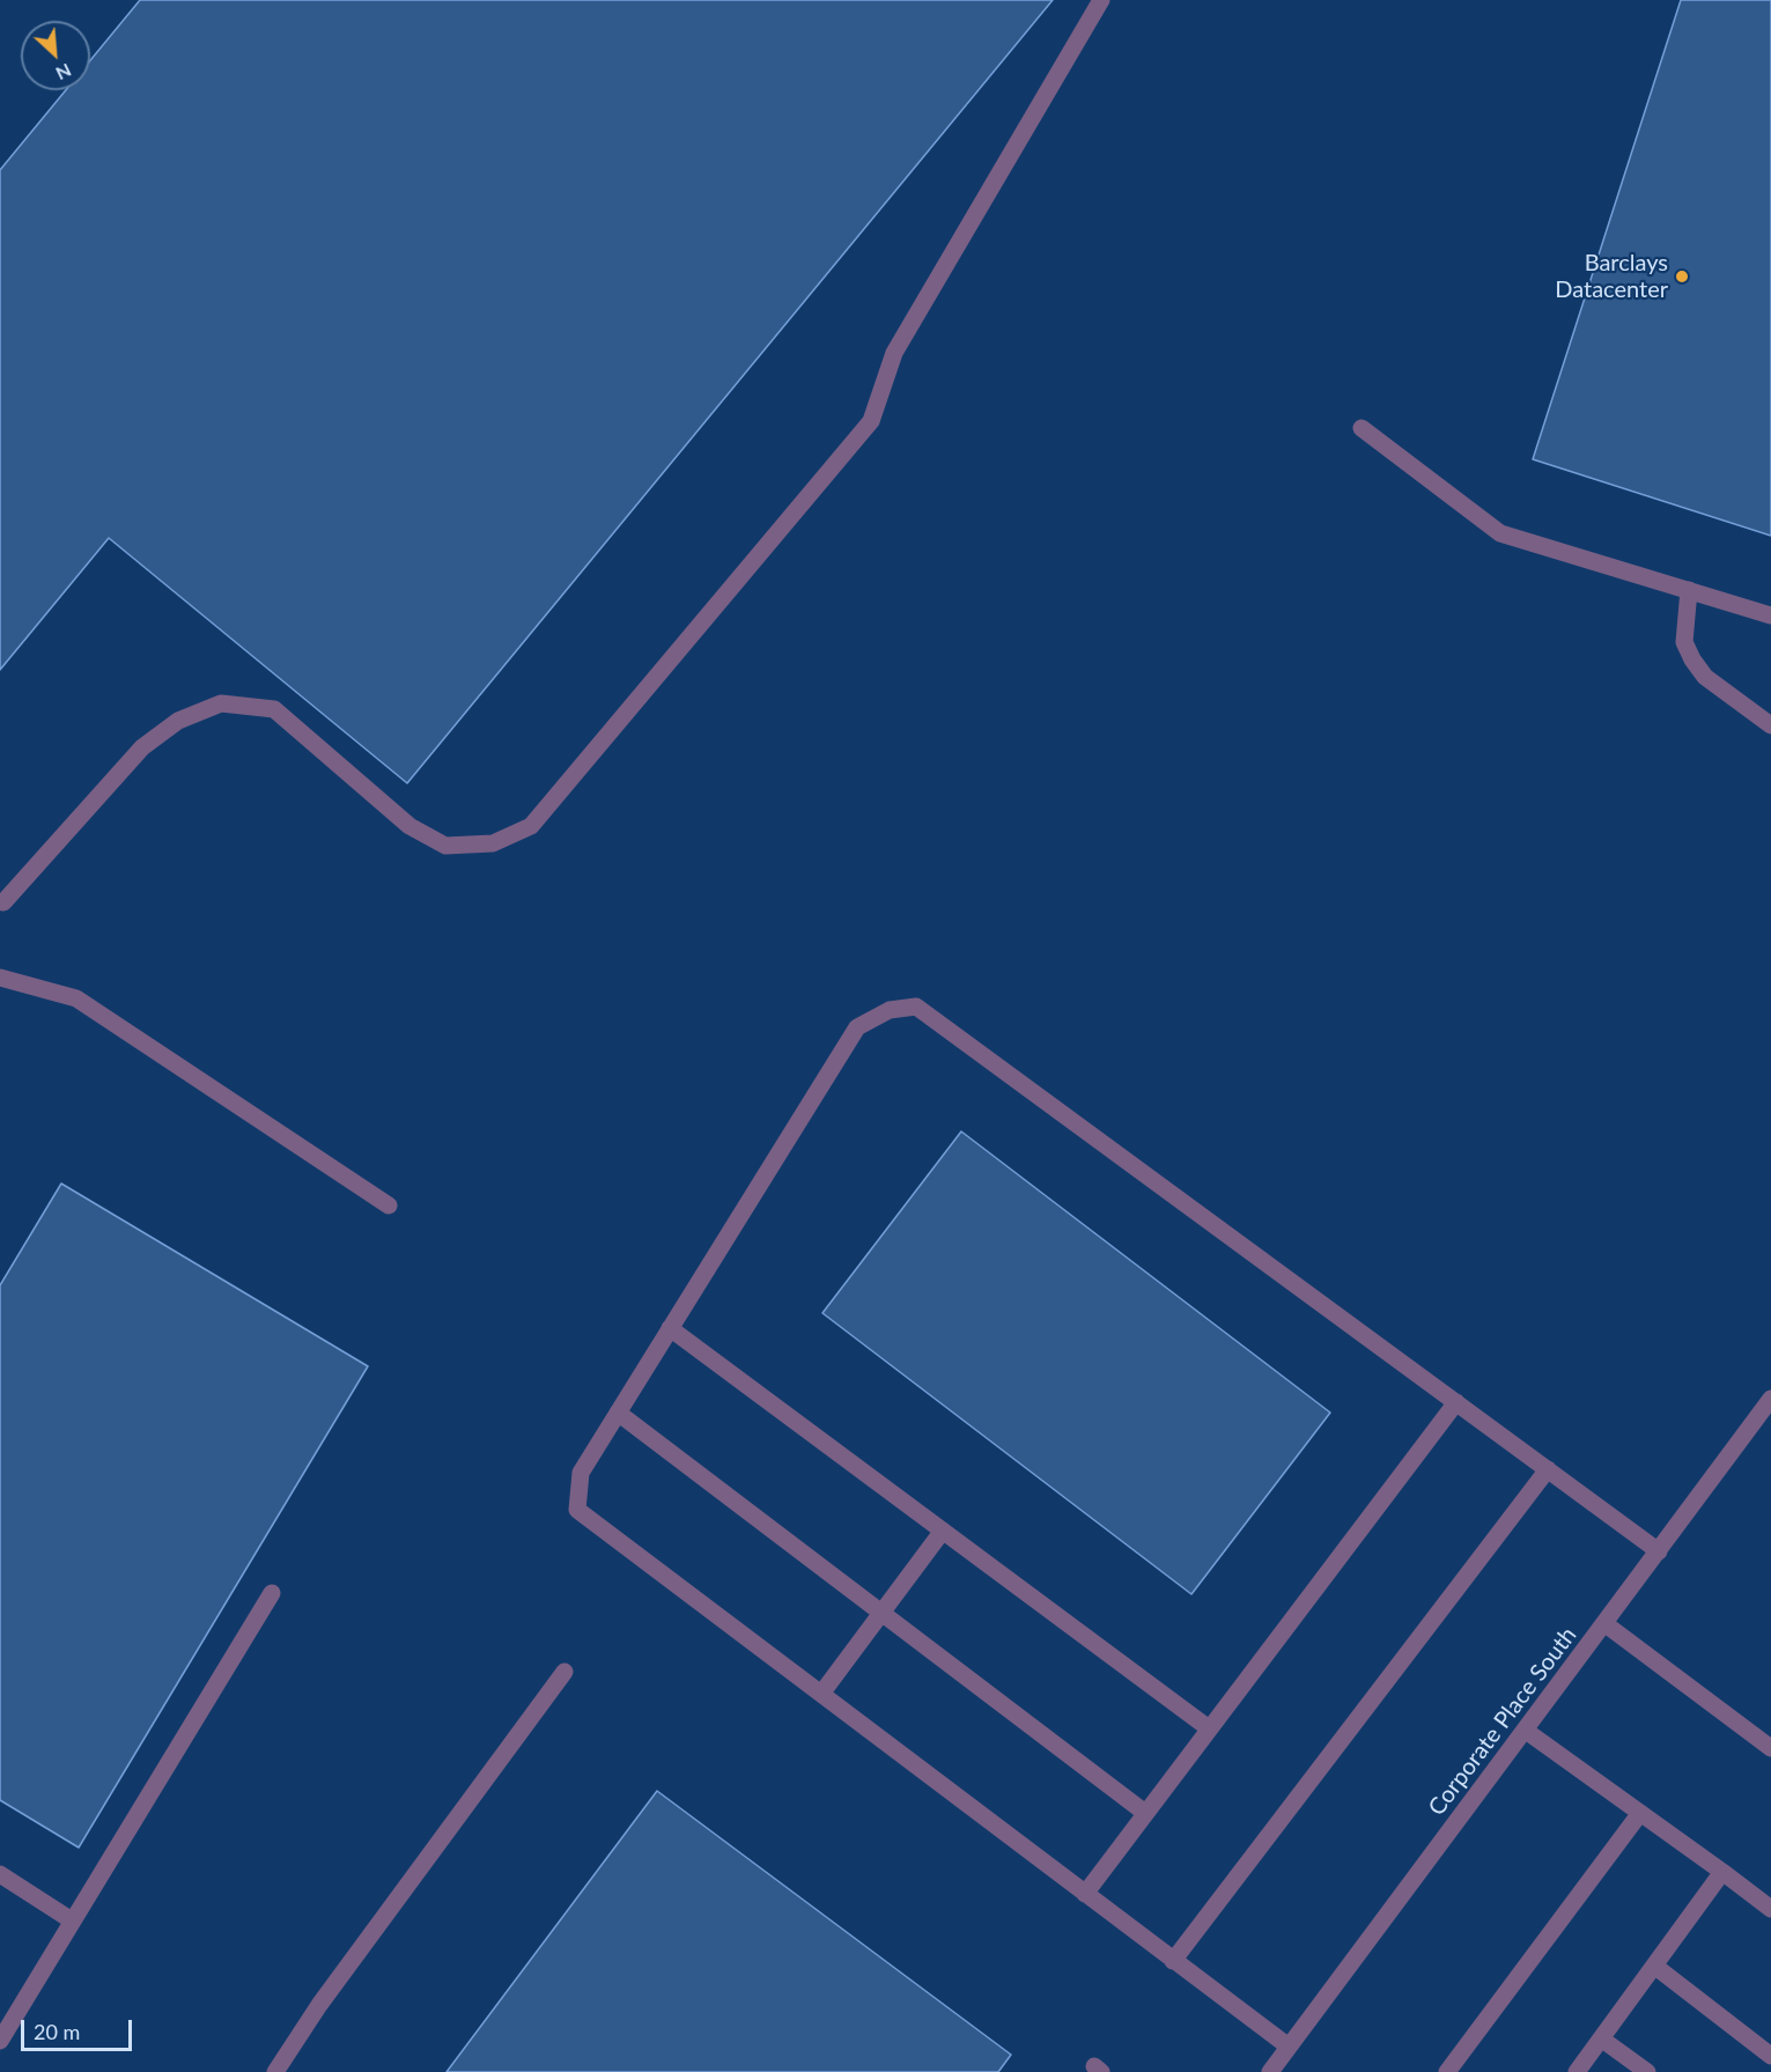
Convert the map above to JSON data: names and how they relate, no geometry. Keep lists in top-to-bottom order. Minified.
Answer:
{"streets":{"street":["Corporate Place South"]},"places":["Barclays Datacenter"],"scale_bar":"20 m","north":"bottom right"}
